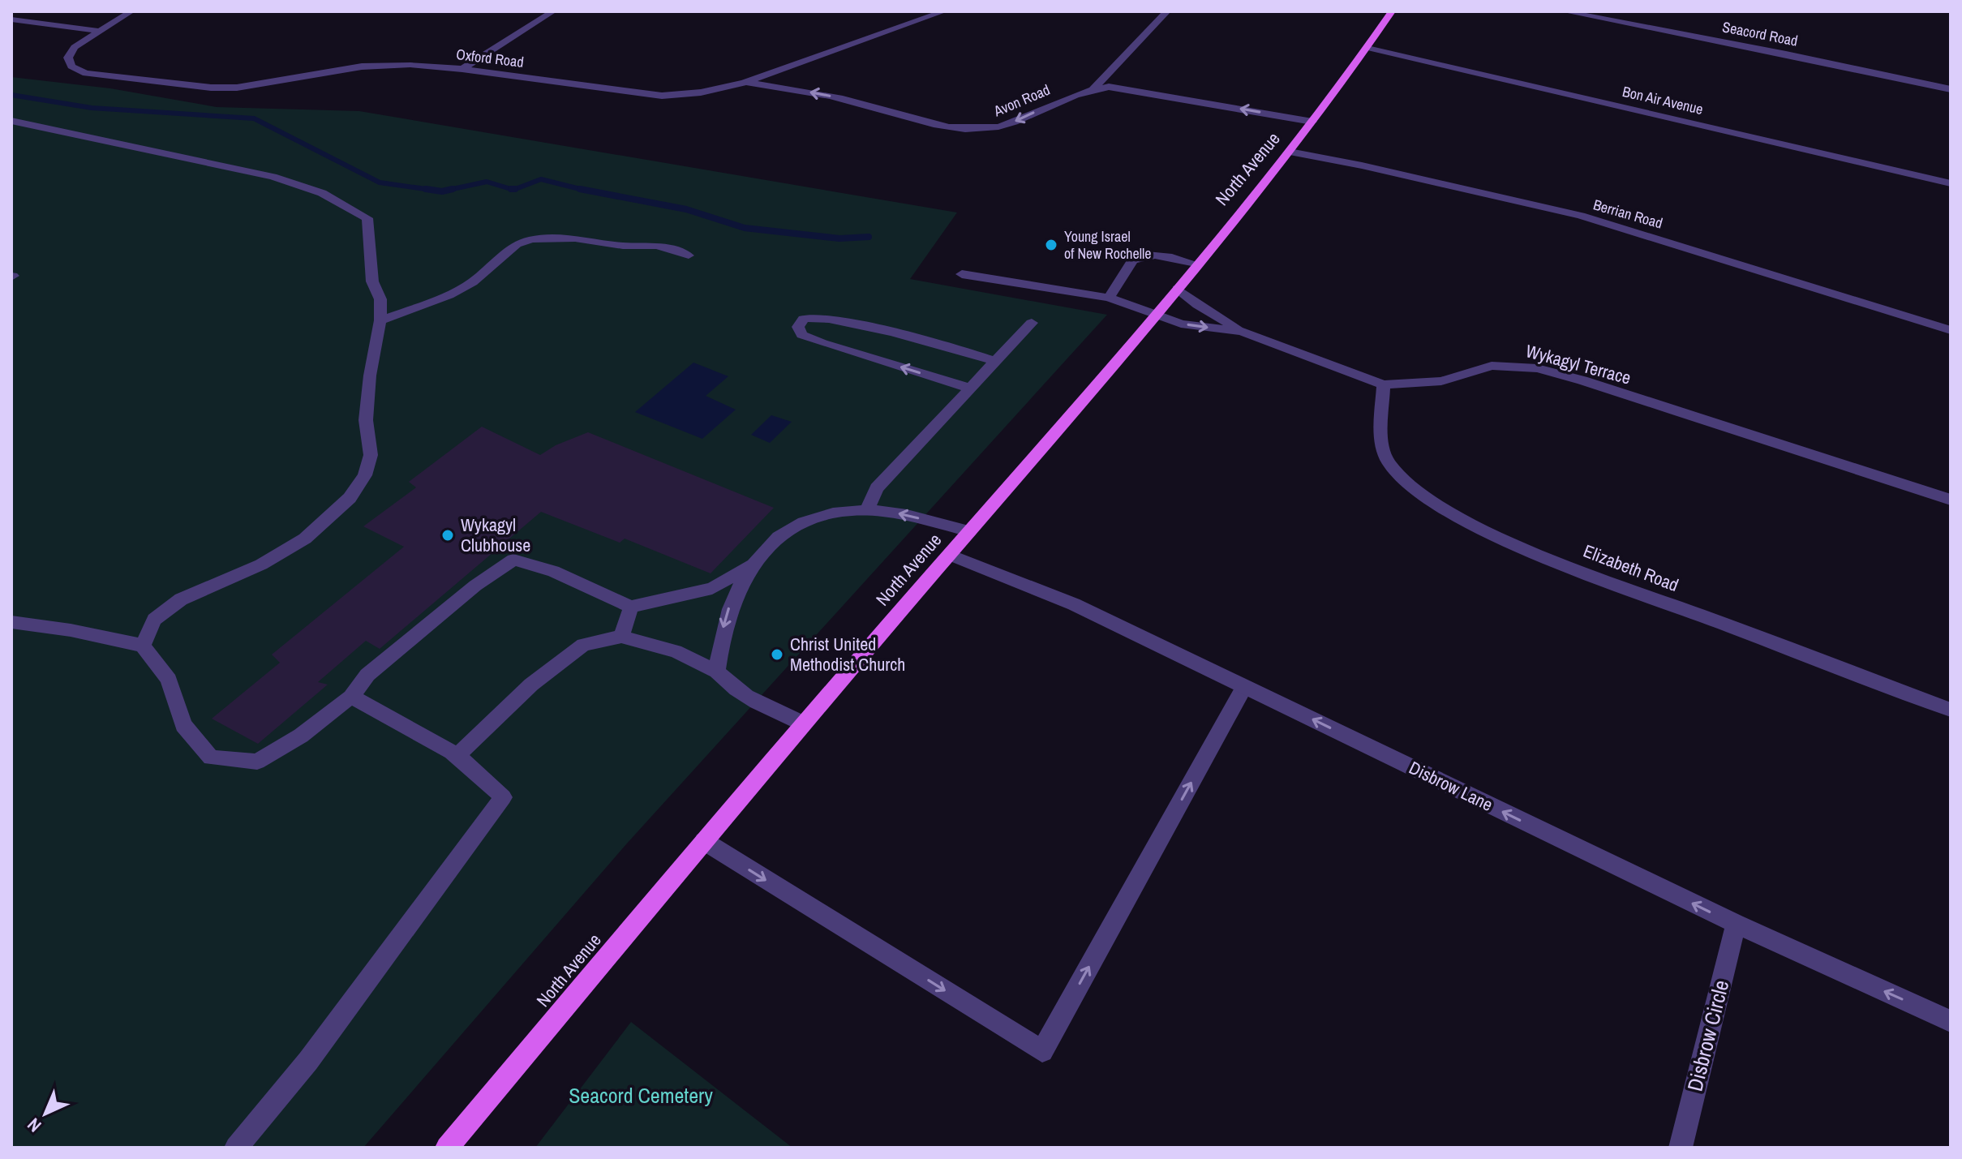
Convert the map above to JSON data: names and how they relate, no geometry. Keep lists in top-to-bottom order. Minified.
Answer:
{"streets":{"main road":["North Avenue"],"street":["Seacord Road","Oxford Road","Avon Road","Bon Air Avenue","Berrian Road","Wykagyl Terrace","Elizabeth Road","Disbrow Lane","Disbrow Circle"]},"crossings":[["Oxford Road","Avon Road"],["Avon Road","North Avenue"],["Bon Air Avenue","North Avenue"],["North Avenue","Berrian Road"],["North Avenue","Wykagyl Terrace"],["North Avenue","Disbrow Lane"],["Wykagyl Terrace","Elizabeth Road"],["Disbrow Lane","Disbrow Circle"]],"one_way":["Avon Road","Disbrow Lane"],"parks":["Seacord Cemetery"],"places":["Young Israel of New Rochelle","Wykagyl Clubhouse","Christ United Methodist Church"],"north":"bottom left"}
